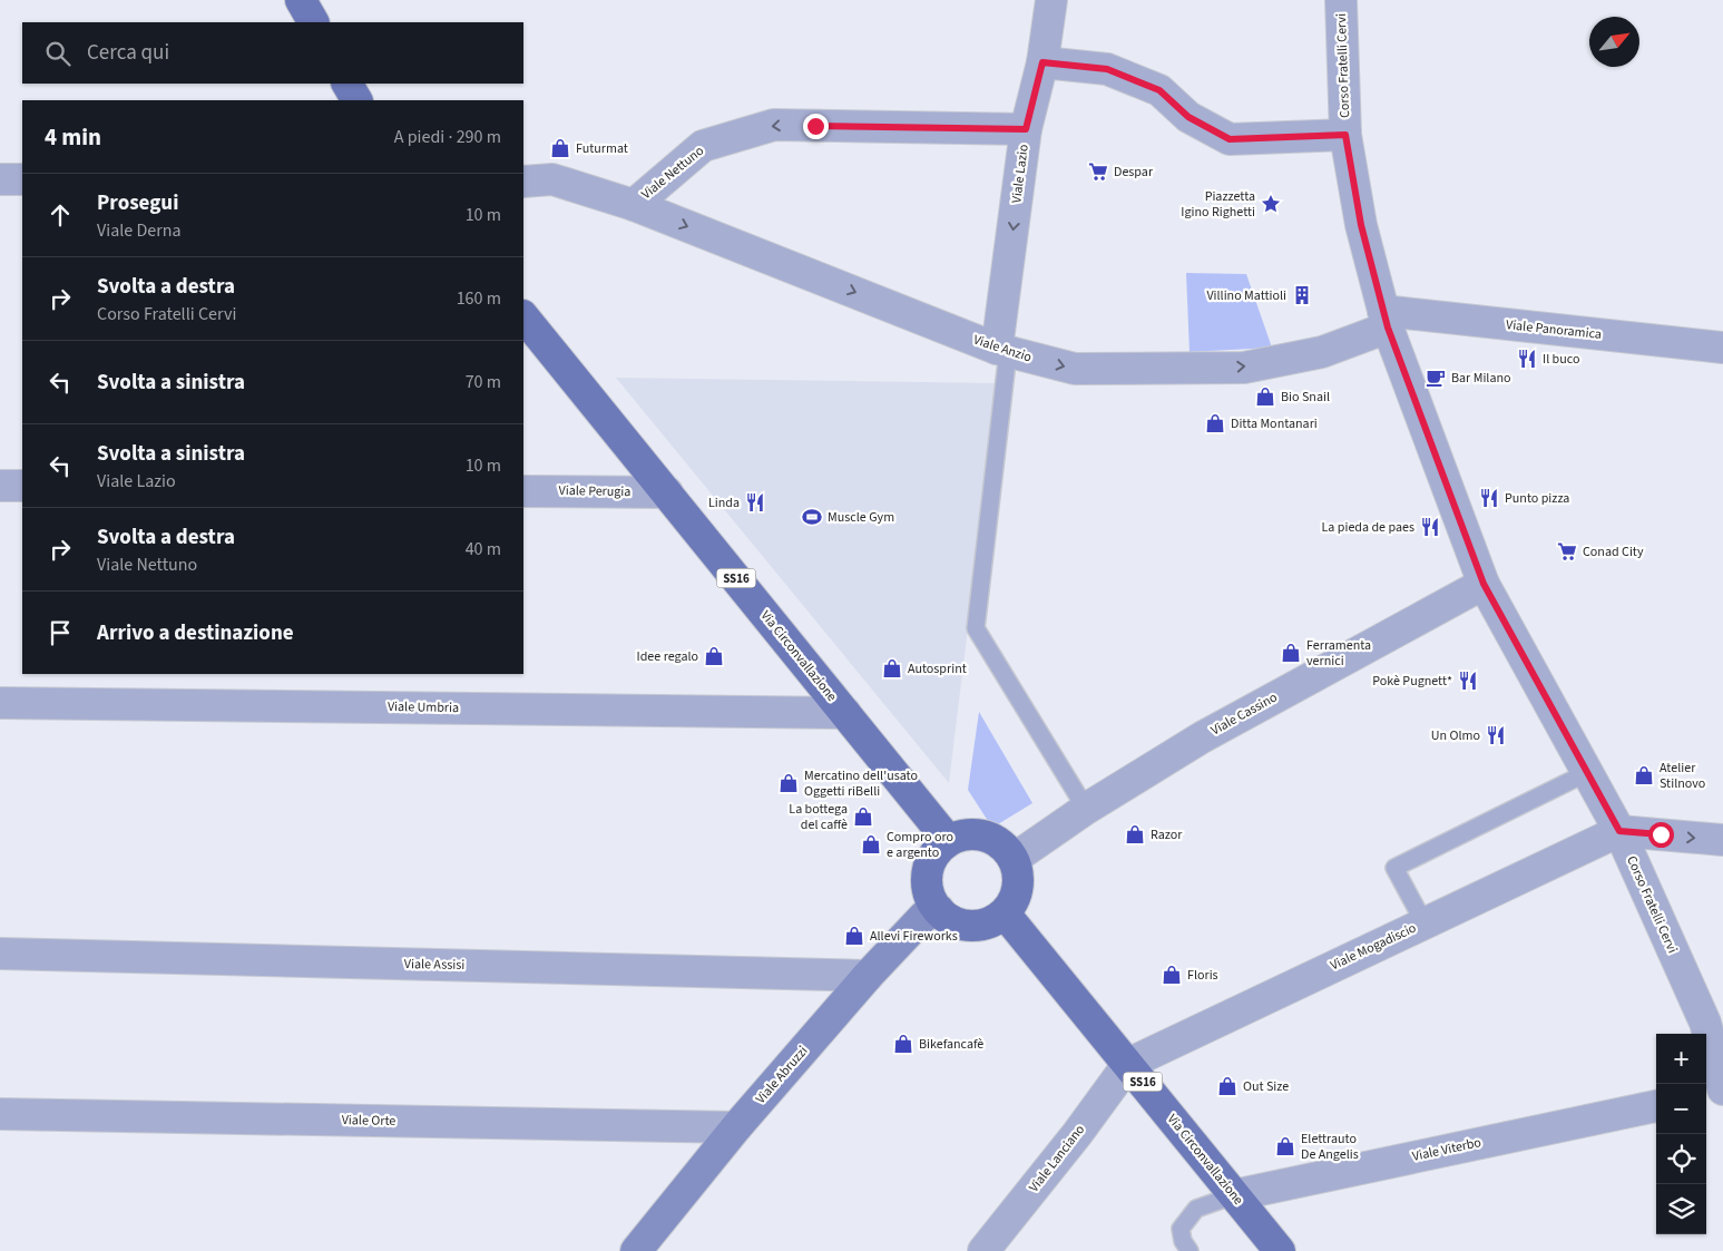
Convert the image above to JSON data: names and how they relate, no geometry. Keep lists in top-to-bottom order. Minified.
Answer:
{"streets":{"main road":["SS16","Via Circonvallazione"],"street":["Corso Fratelli Cervi","Viale Nettuno","Viale Lazio","Viale Panoramica","Viale Anzio","Viale Perugia","Viale Umbria","Viale Cassino","Viale Mogadiscio","Viale Assisi","Viale Abruzzi","Viale Orte","Viale Viterbo","Viale Lanciano"]},"crossings":[["Corso Fratelli Cervi","Viale Panoramica"],["Corso Fratelli Cervi","Viale Anzio"],["Corso Fratelli Cervi","Viale Cassino"],["Corso Fratelli Cervi","Viale Mogadiscio"],["Viale Nettuno","Viale Lazio"],["Viale Nettuno","Viale Anzio"],["Viale Lazio","Viale Anzio"],["Viale Panoramica","Viale Anzio"],["Viale Perugia","Via Circonvallazione"],["Via Circonvallazione","Viale Umbria"],["Via Circonvallazione","Viale Cassino"],["Via Circonvallazione","Viale Mogadiscio"],["Via Circonvallazione","Viale Abruzzi"],["Via Circonvallazione","Viale Viterbo"],["Via Circonvallazione","Viale Lanciano"],["Viale Cassino","Viale Abruzzi"],["Viale Mogadiscio","Viale Lanciano"],["Viale Assisi","Viale Abruzzi"],["Viale Abruzzi","Viale Orte"]],"one_way":["Viale Nettuno","Viale Lazio","Viale Anzio"],"places":{"shop":["Futurmat","Bio Snail","Ditta Montanari","Ferramenta vernici","Idee regalo","Autosprint","Atelier Stilnovo","Mercatino dell'usato Oggetti riBelli","La bottega del caffè","Razor","Compro oro e argento","Allevi Fireworks","Floris","Bikefancafè","Out Size","Elettrauto De Angelis"],"supermarket":["Despar","Conad City"],"place":["Piazzetta Igino Righetti"],"building":["Villino Mattioli"],"restaurant":["Il buco","Punto pizza","Linda","La pieda de paes","Pokè Pugnett*","Un Olmo"],"cafe":["Bar Milano"],"sports":["Muscle Gym"]},"north":"top right","page":{"search":"Cerca qui","heading":["4 min","A piedi · 290 m"],"list":[["Prosegui","Viale Derna","10 m"],["Svolta a destra","Corso Fratelli Cervi","160 m"],["Svolta a sinistra","70 m"],["Svolta a sinistra","Viale Lazio","10 m"],["Svolta a destra","Viale Nettuno","40 m"],"Arrivo a destinazione"],"map_buttons":["+","−"]}}
